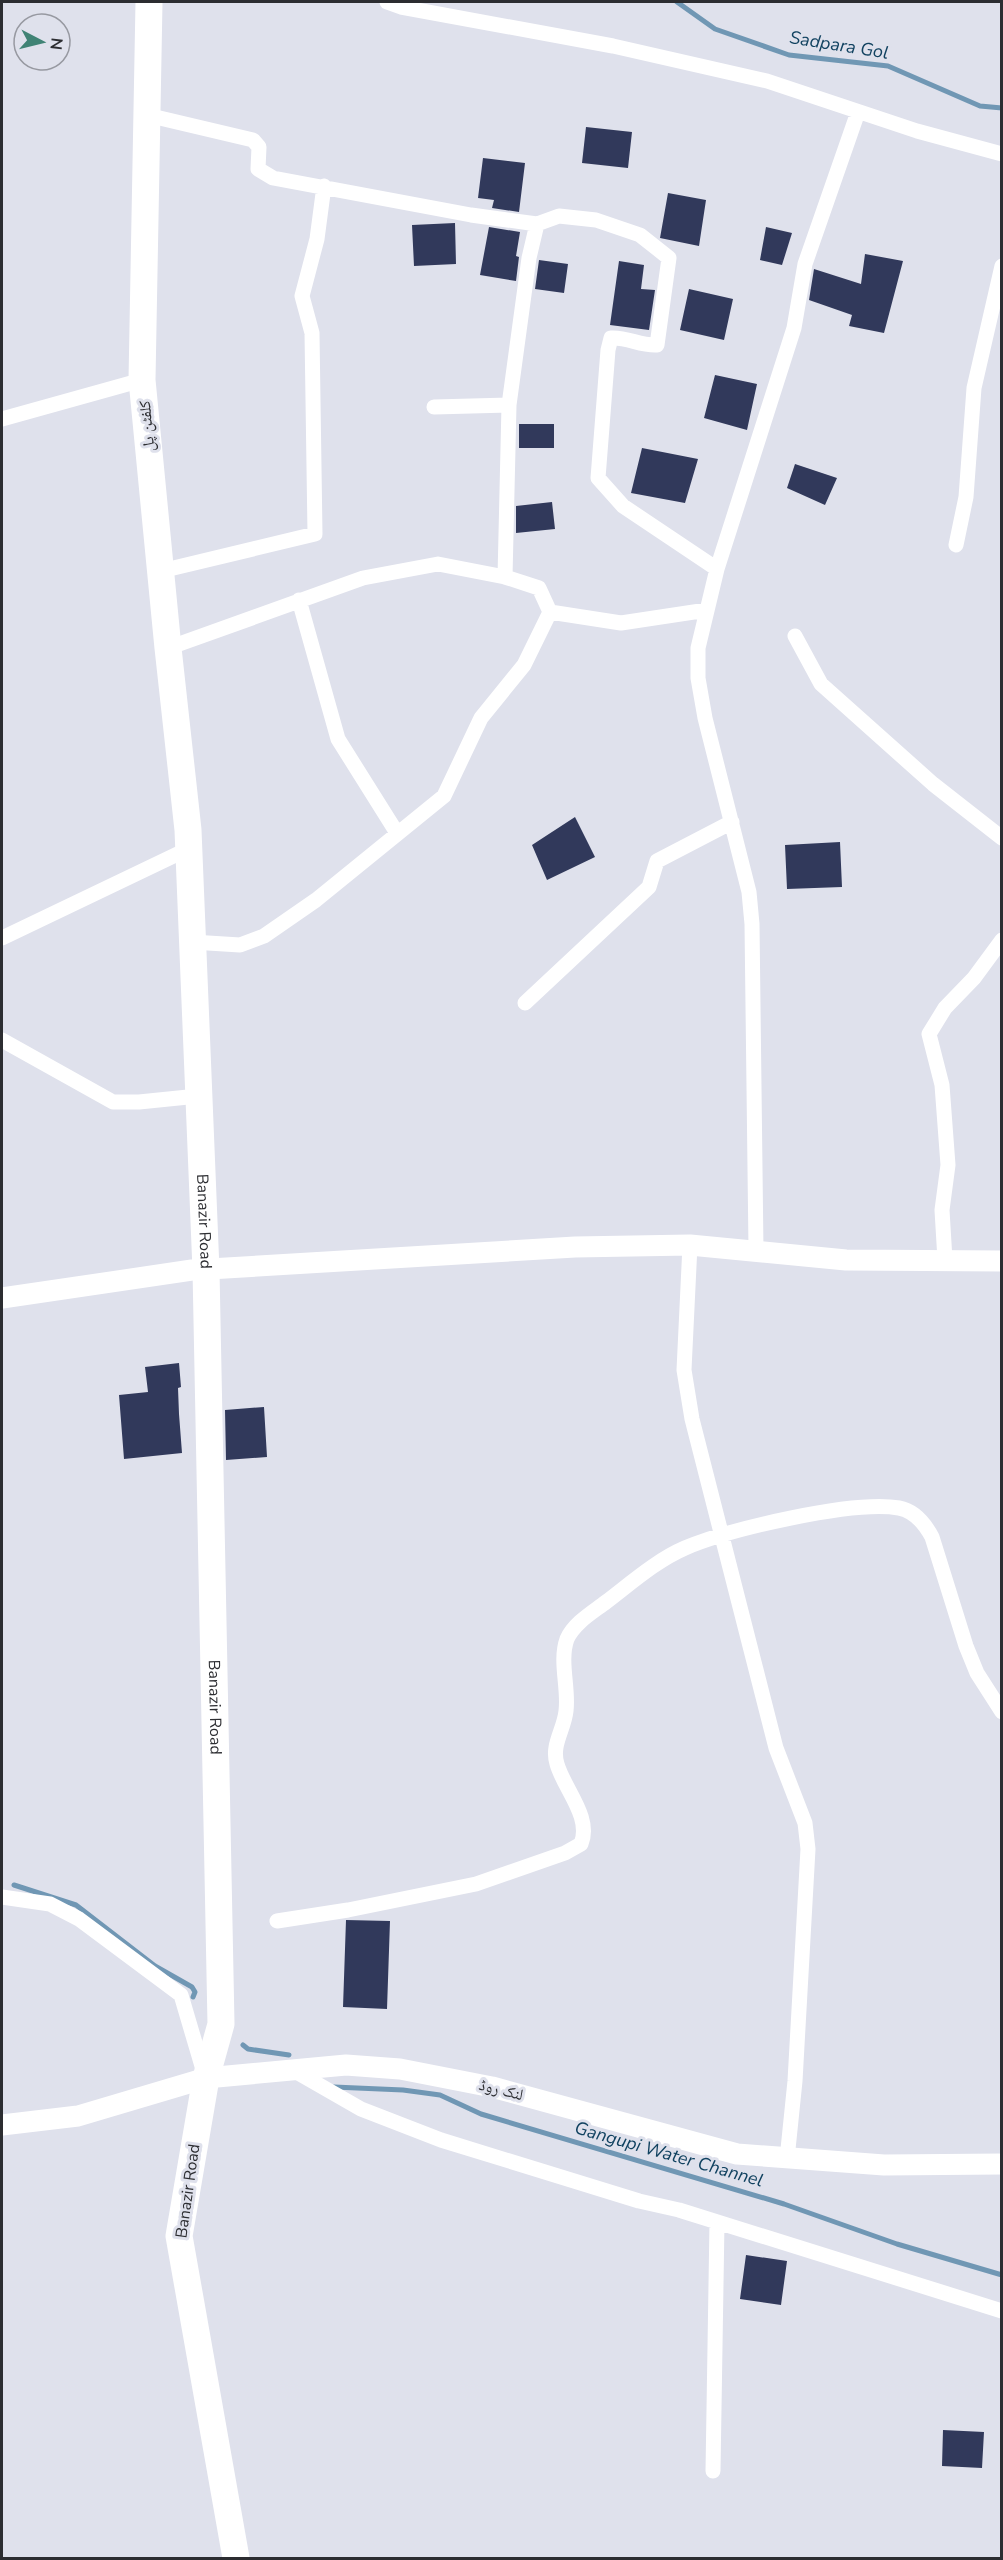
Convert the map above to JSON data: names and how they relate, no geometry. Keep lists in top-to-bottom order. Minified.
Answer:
{"streets":{"highway":["کلفٹن پل","Banazir Road"],"main road":["لنک روڈ"]},"crossings":[["کلفٹن پل","Banazir Road"],["Banazir Road","لنک روڈ"]],"water":["Sadpara Gol","Gangupi Water Channel"],"north":"right"}
